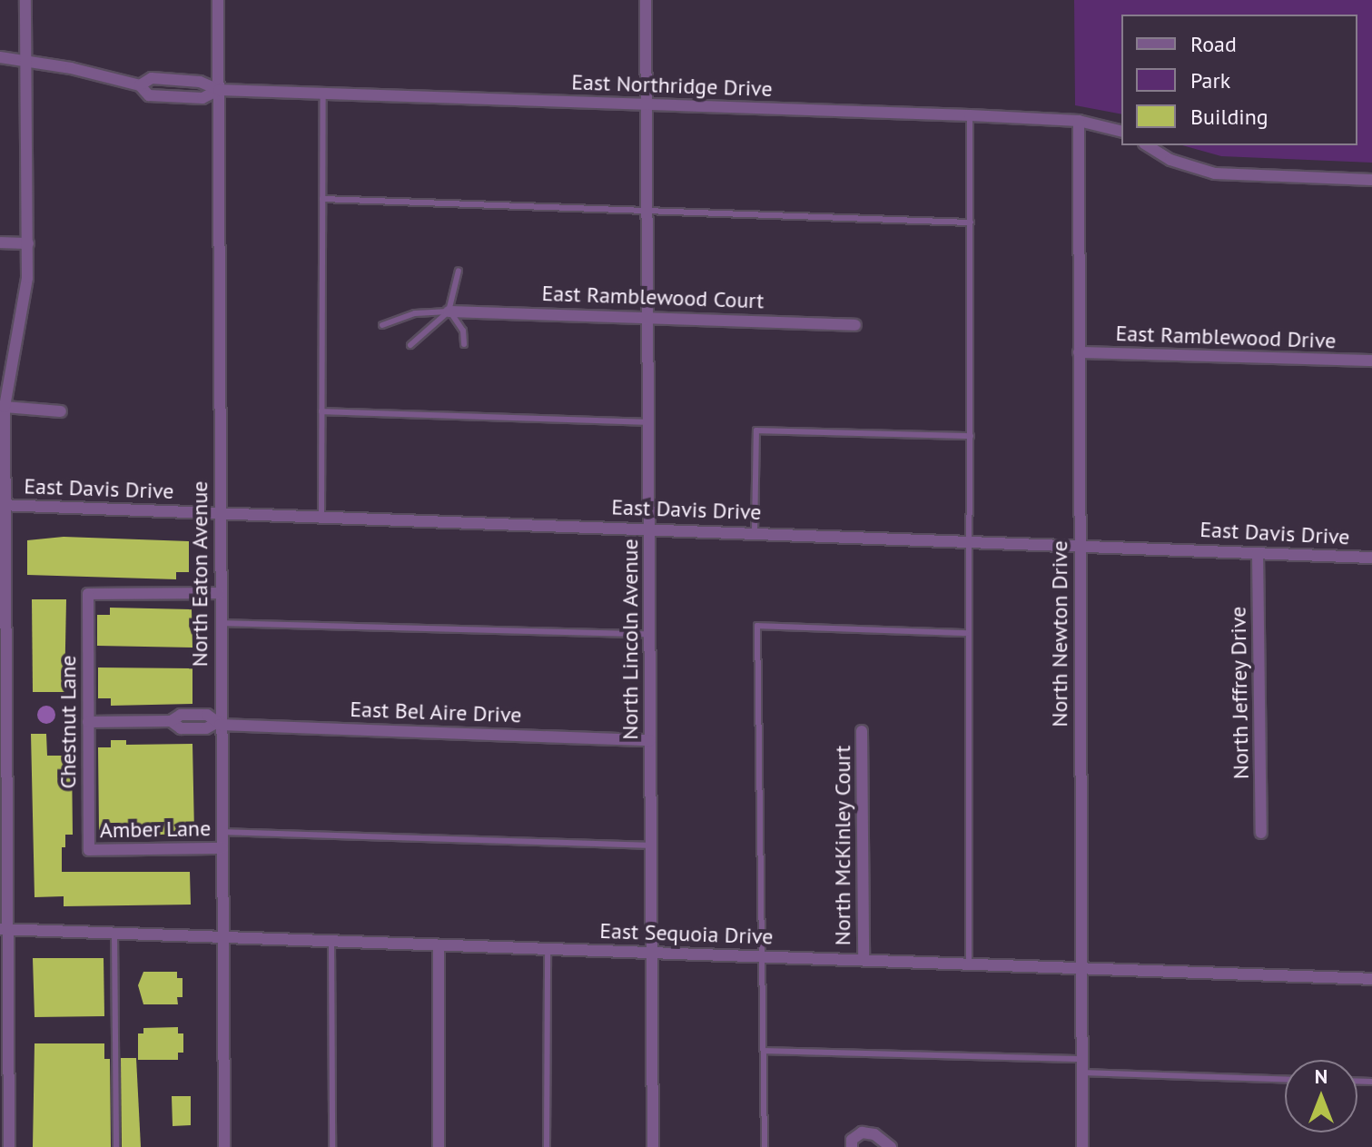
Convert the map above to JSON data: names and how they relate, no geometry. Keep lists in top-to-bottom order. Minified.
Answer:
{"streets":{"street":["East Northridge Drive","East Ramblewood Court","East Ramblewood Drive","East Davis Drive","North Eaton Avenue","North Newton Drive","North Lincoln Avenue","North Jeffrey Drive","East Bel Aire Drive","Chestnut Lane","Amber Lane","North McKinley Court","East Sequoia Drive"]},"crossings":[["East Northridge Drive","North Eaton Avenue"],["East Northridge Drive","North Newton Drive"],["East Northridge Drive","North Lincoln Avenue"],["East Ramblewood Court","North Lincoln Avenue"],["East Ramblewood Drive","North Newton Drive"],["East Davis Drive","North Eaton Avenue"],["East Davis Drive","North Newton Drive"],["East Davis Drive","North Lincoln Avenue"],["East Davis Drive","North Jeffrey Drive"],["North Eaton Avenue","East Bel Aire Drive"],["North Eaton Avenue","Chestnut Lane"],["North Eaton Avenue","Amber Lane"],["North Eaton Avenue","East Sequoia Drive"],["North Newton Drive","East Sequoia Drive"],["North Lincoln Avenue","East Bel Aire Drive"],["North Lincoln Avenue","East Sequoia Drive"],["East Bel Aire Drive","Chestnut Lane"],["Chestnut Lane","Amber Lane"],["North McKinley Court","East Sequoia Drive"]],"legend":["Road","Park","Building"],"north":"top"}
